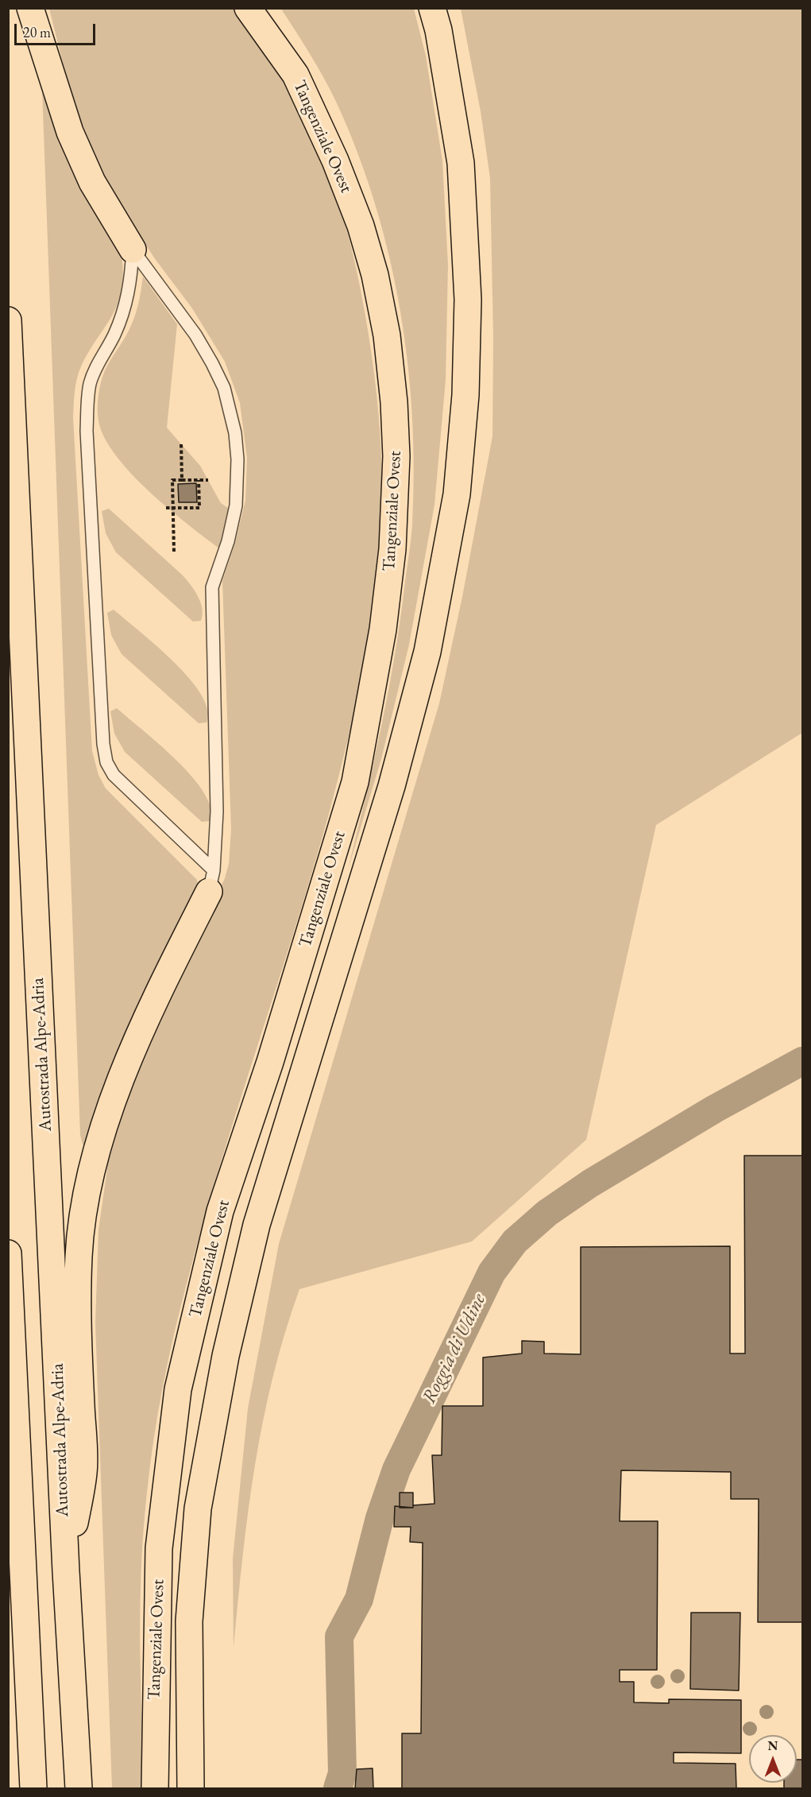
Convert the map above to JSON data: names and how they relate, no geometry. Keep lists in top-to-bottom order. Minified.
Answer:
{"streets":{"highway":["Tangenziale Ovest","Autostrada Alpe-Adria"]},"water":["Roggia di Udine"],"scale_bar":"20 m","north":"top"}
